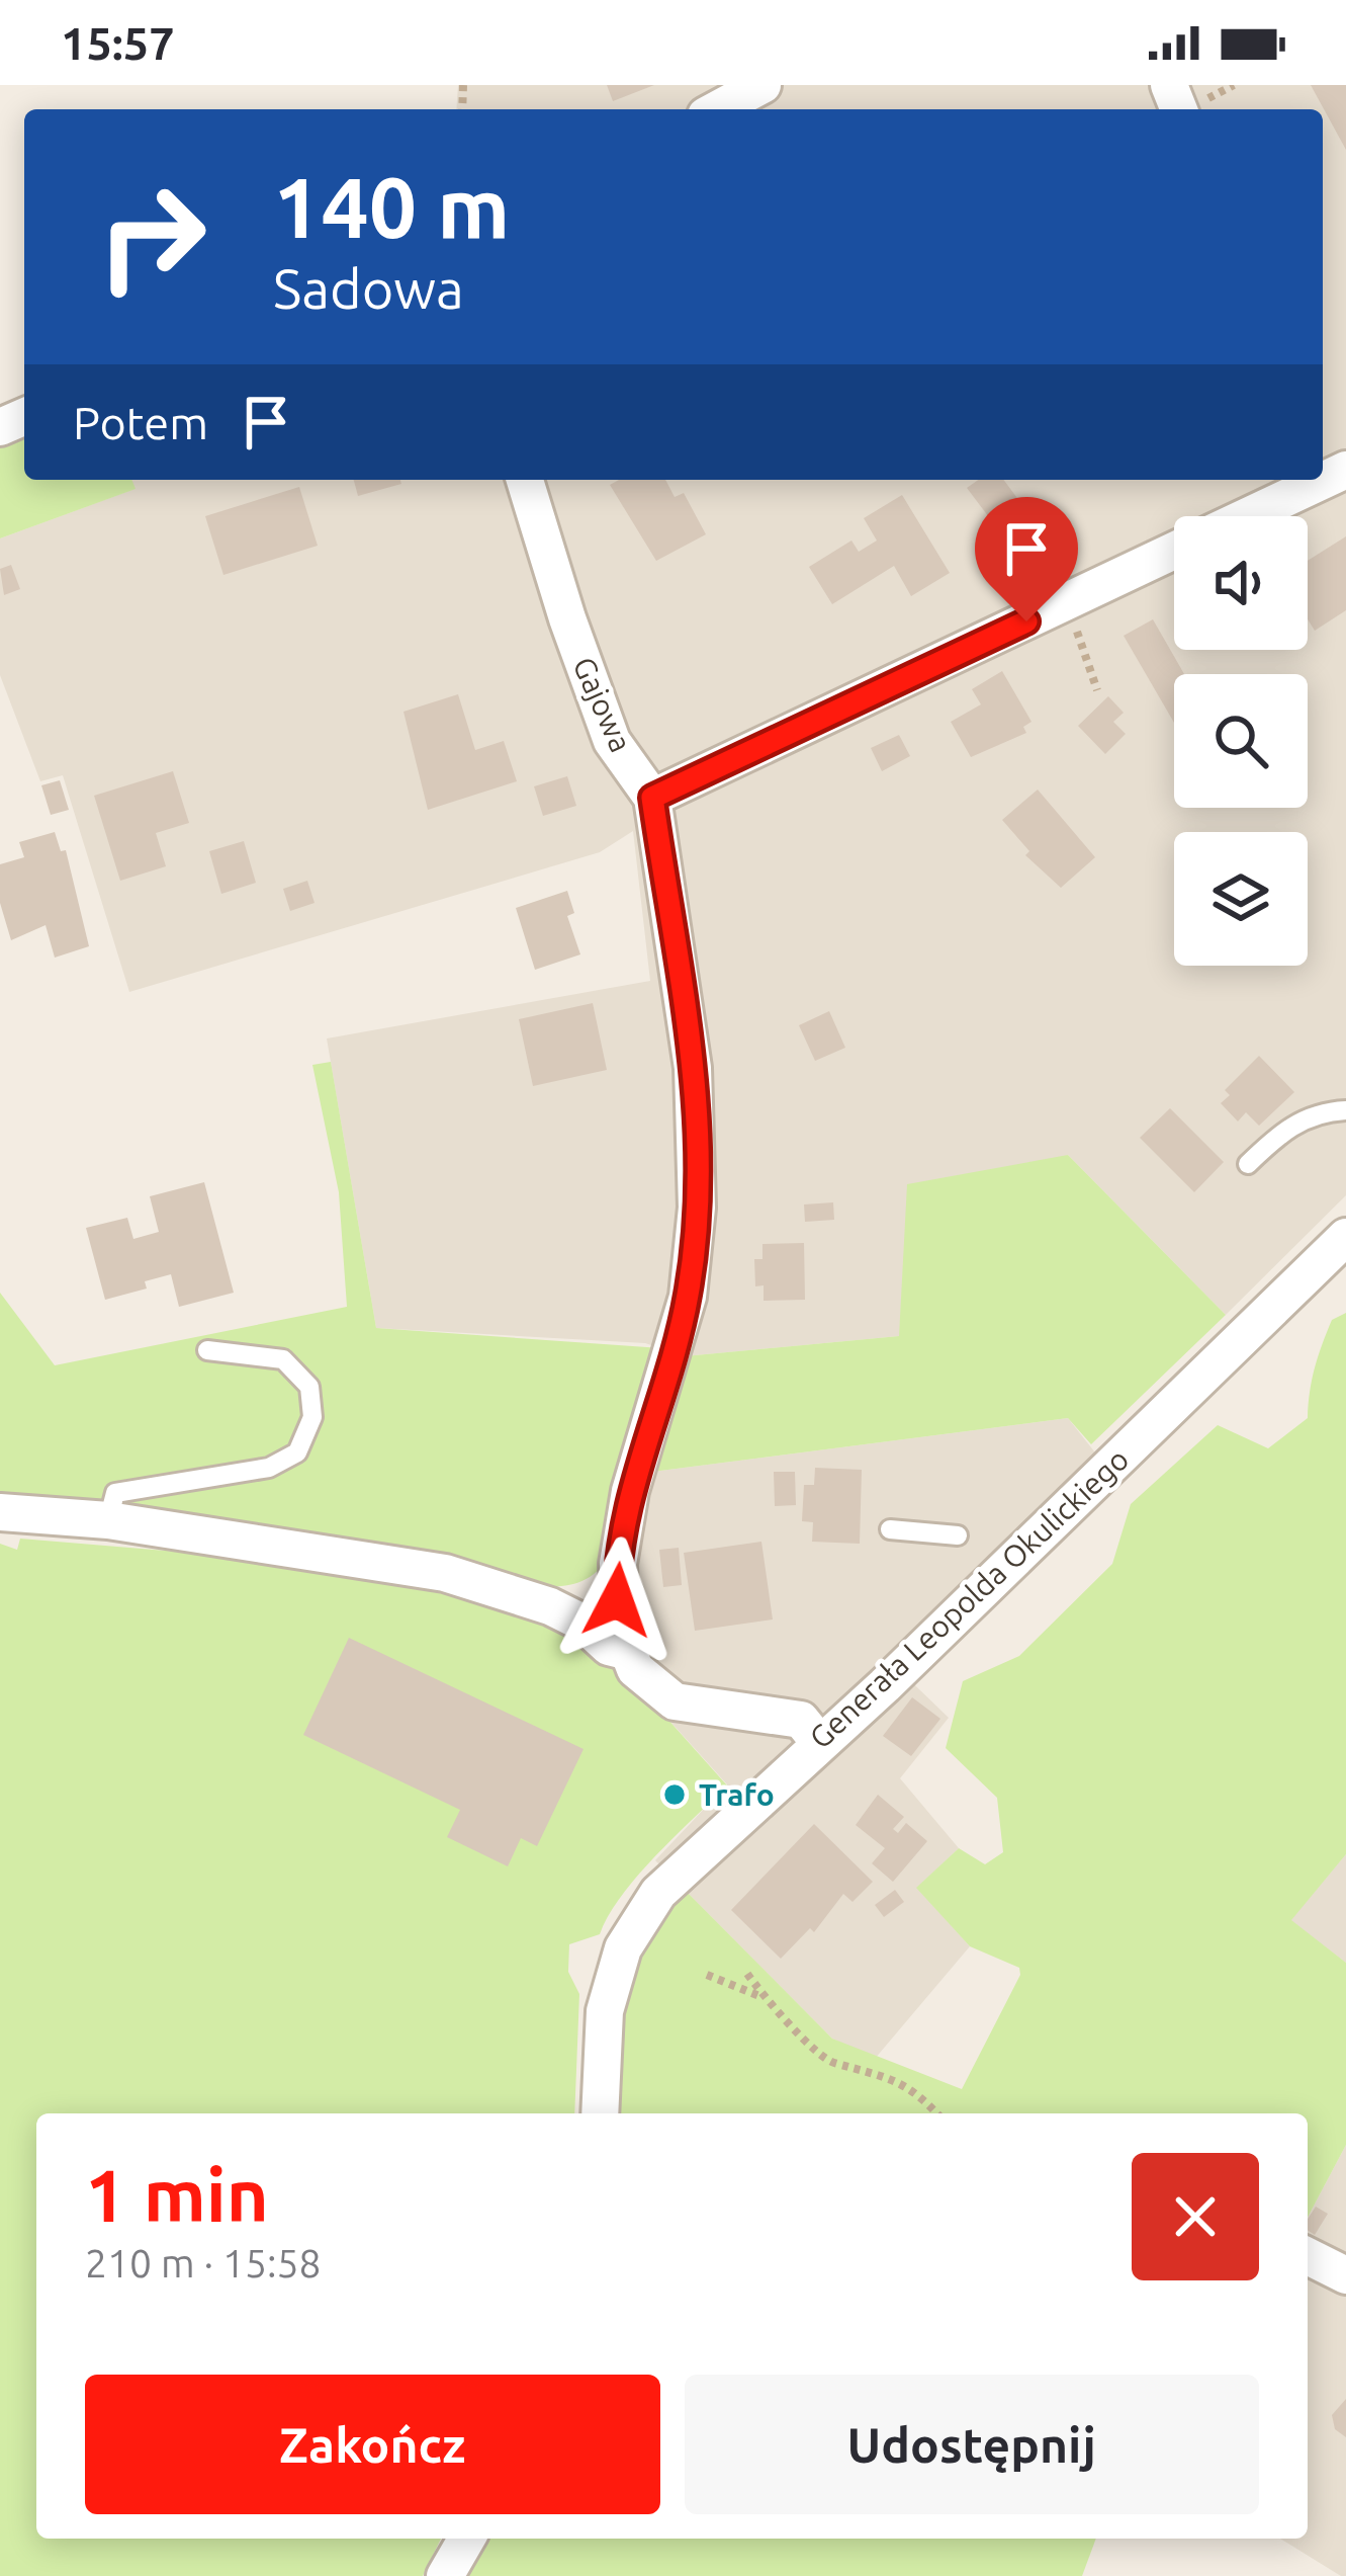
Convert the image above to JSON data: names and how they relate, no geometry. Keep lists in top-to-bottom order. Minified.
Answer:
{"streets":{"street":["Gajowa","Generała Leopolda Okulickiego"]},"places":["Trafo"],"page":{"status":"15:57","turn":["140 m","Sadowa"],"then":"Potem","heading":["1 min","210 m · 15:58"],"buttons":["Zakończ","Udostępnij"]}}
